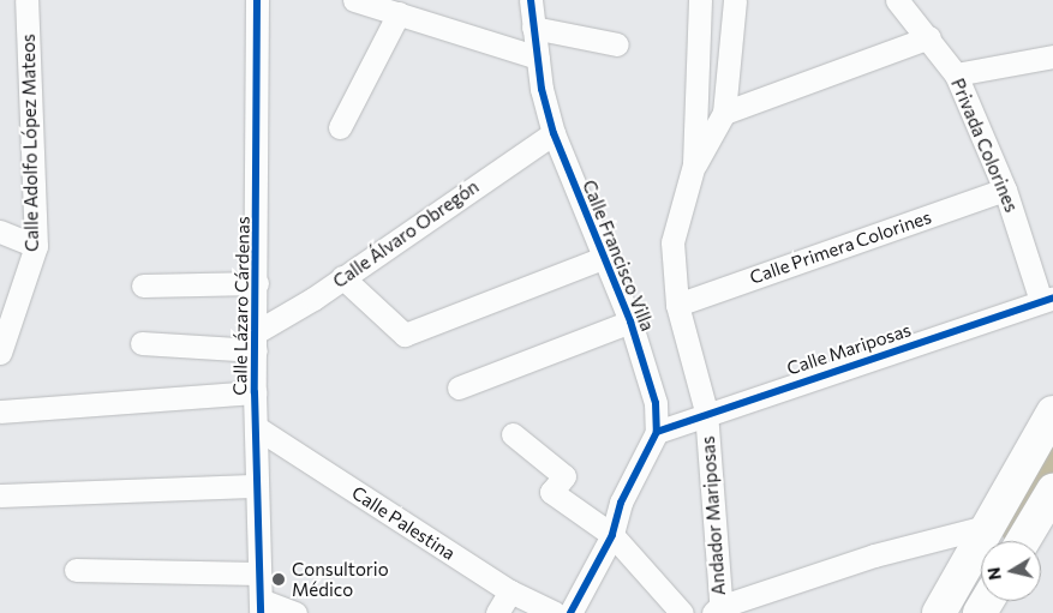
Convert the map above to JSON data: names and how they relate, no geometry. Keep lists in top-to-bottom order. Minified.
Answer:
{"streets":{"street":["Calle Adolfo López Mateos","Privada Colorines","Calle Álvaro Obregón","Calle Primera Colorines","Calle Francisco Villa","Calle Lázaro Cárdenas","Calle Mariposas","Andador Mariposas","Calle Palestina"]},"crossings":[["Privada Colorines","Calle Primera Colorines"],["Privada Colorines","Calle Mariposas"],["Calle Álvaro Obregón","Calle Francisco Villa"],["Calle Álvaro Obregón","Calle Lázaro Cárdenas"],["Calle Primera Colorines","Andador Mariposas"],["Calle Francisco Villa","Calle Mariposas"],["Calle Lázaro Cárdenas","Calle Palestina"],["Calle Mariposas","Andador Mariposas"]],"places":["Consultorio Médico"],"north":"left"}
